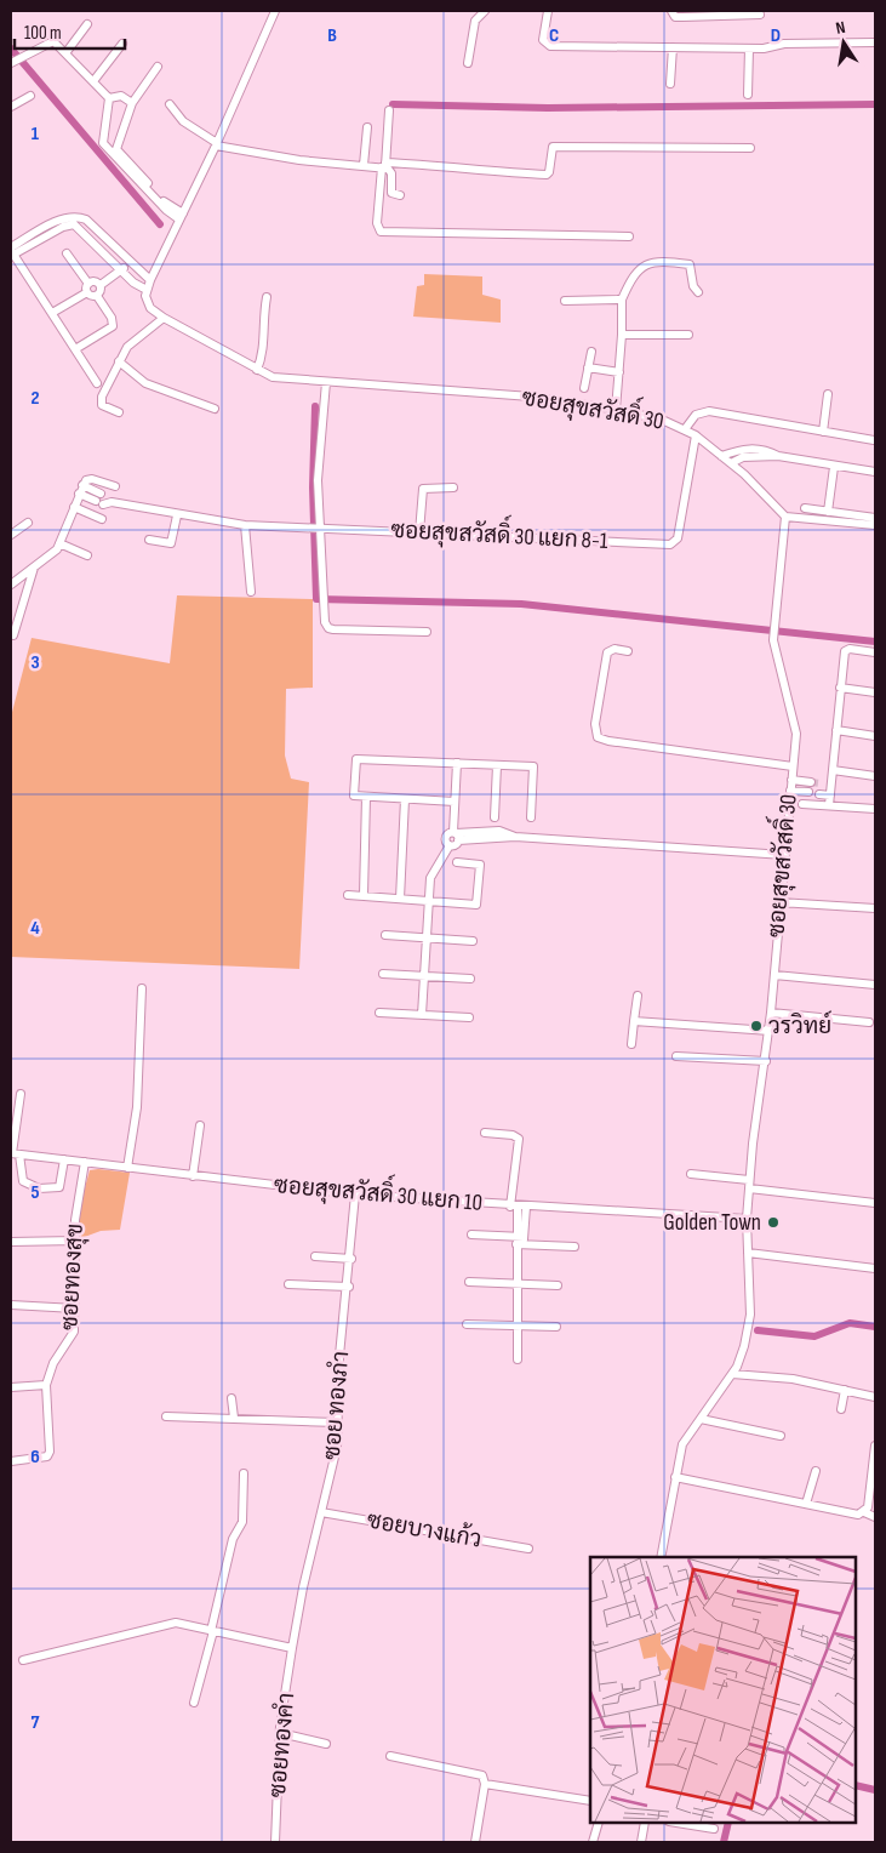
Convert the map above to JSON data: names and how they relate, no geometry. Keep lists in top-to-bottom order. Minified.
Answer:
{"streets":{"street":["ซอยสุขสวัสดิ์ 30","ซอยสุขสวัสดิ์ 30 แยก 8-1","ซอยสุขสวัสดิ์ 30 แยก 10","ซอยทองสุข","ซอย ทองภํา","ซอยบางแก้ว","ซอยทองคำ"]},"crossings":[["ซอยสุขสวัสดิ์ 30","ซอยสุขสวัสดิ์ 30 แยก 8-1"],["ซอยสุขสวัสดิ์ 30","ซอยสุขสวัสดิ์ 30 แยก 10"],["ซอยสุขสวัสดิ์ 30 แยก 10","ซอยทองสุข"],["ซอยสุขสวัสดิ์ 30 แยก 10","ซอย ทองภํา"],["ซอย ทองภํา","ซอยบางแก้ว"],["ซอย ทองภํา","ซอยทองคำ"]],"places":["วรวิทย์","Golden Town"],"scale_bar":"100 m","north":"top","grid":{"columns":["B","C","D"],"rows":["1","2","3","4","5","6","7"]}}
